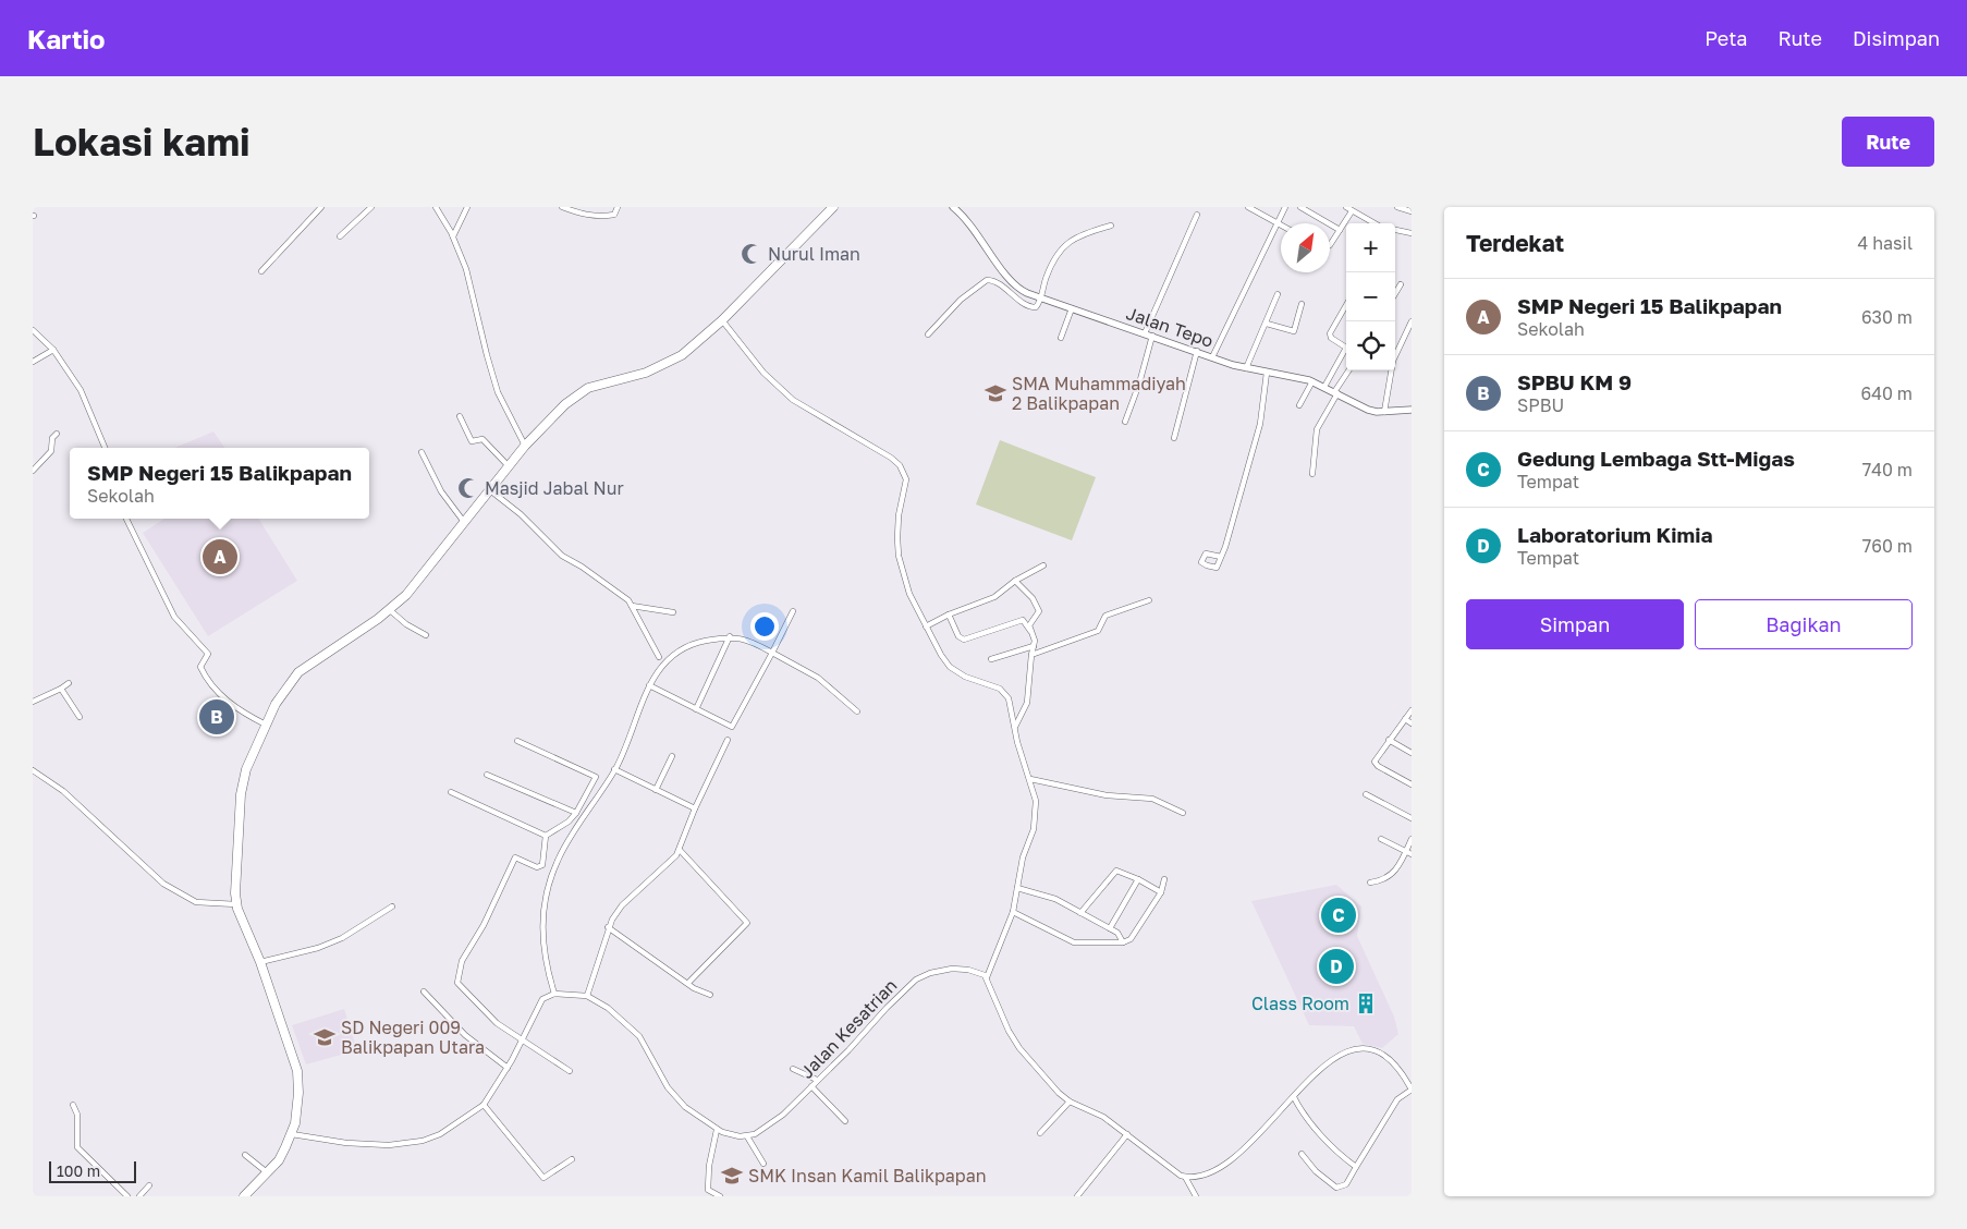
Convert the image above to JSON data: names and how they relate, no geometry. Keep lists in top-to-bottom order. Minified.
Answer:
{"streets":{"street":["Jalan Tepo","Jalan Kesatrian"]},"places":{"mosque":["Nurul Iman","Masjid Jabal Nur"],"school or university":["SMA Muhammadiyah 2 Balikpapan","SD Negeri 009 Balikpapan Utara","SMK Insan Kamil Balikpapan"],"building":["Class Room"]},"scale_bar":"100 m","north":"top right","page":{"header":"Kartio","nav":["Peta","Rute","Disimpan"],"buttons":["Rute",["Simpan","Bagikan"]],"title":"Lokasi kami","heading":["Terdekat","4 hasil"],"map_buttons":["+","−"],"list":[{"mark":"A","name":"SMP Negeri 15 Balikpapan","note":"Sekolah","value":"630 m"},{"mark":"B","name":"SPBU KM 9","note":"SPBU","value":"640 m"},{"mark":"C","name":"Gedung Lembaga Stt-Migas","note":"Tempat","value":"740 m"},{"mark":"D","name":"Laboratorium Kimia","note":"Tempat","value":"760 m"}],"popup":["SMP Negeri 15 Balikpapan","Sekolah"],"pins":["A","B","C","D"],"scale":"100 m"}}
